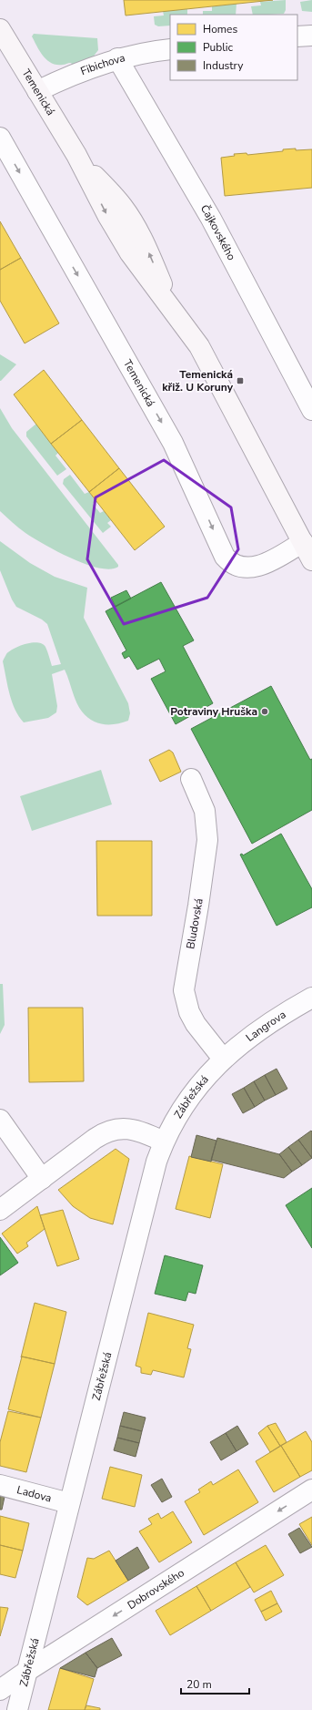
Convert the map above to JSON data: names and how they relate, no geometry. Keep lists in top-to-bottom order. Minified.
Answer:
{"streets":{"street":["Fibichova","Temenická","Čajkovského","Bludovská","Langrova","Zábřežská","Ladova","Dobrovského"]},"crossings":[["Fibichova","Temenická"],["Fibichova","Čajkovského"],["Bludovská","Langrova"],["Bludovská","Zábřežská"],["Langrova","Zábřežská"],["Zábřežská","Ladova"],["Zábřežská","Dobrovského"]],"one_way":["Dobrovského"],"places":{"transit":["Temenická křiž. U Koruny"],"other":["Potraviny Hruška"]},"legend":["Homes","Public","Industry"],"scale_bar":"20 m"}
